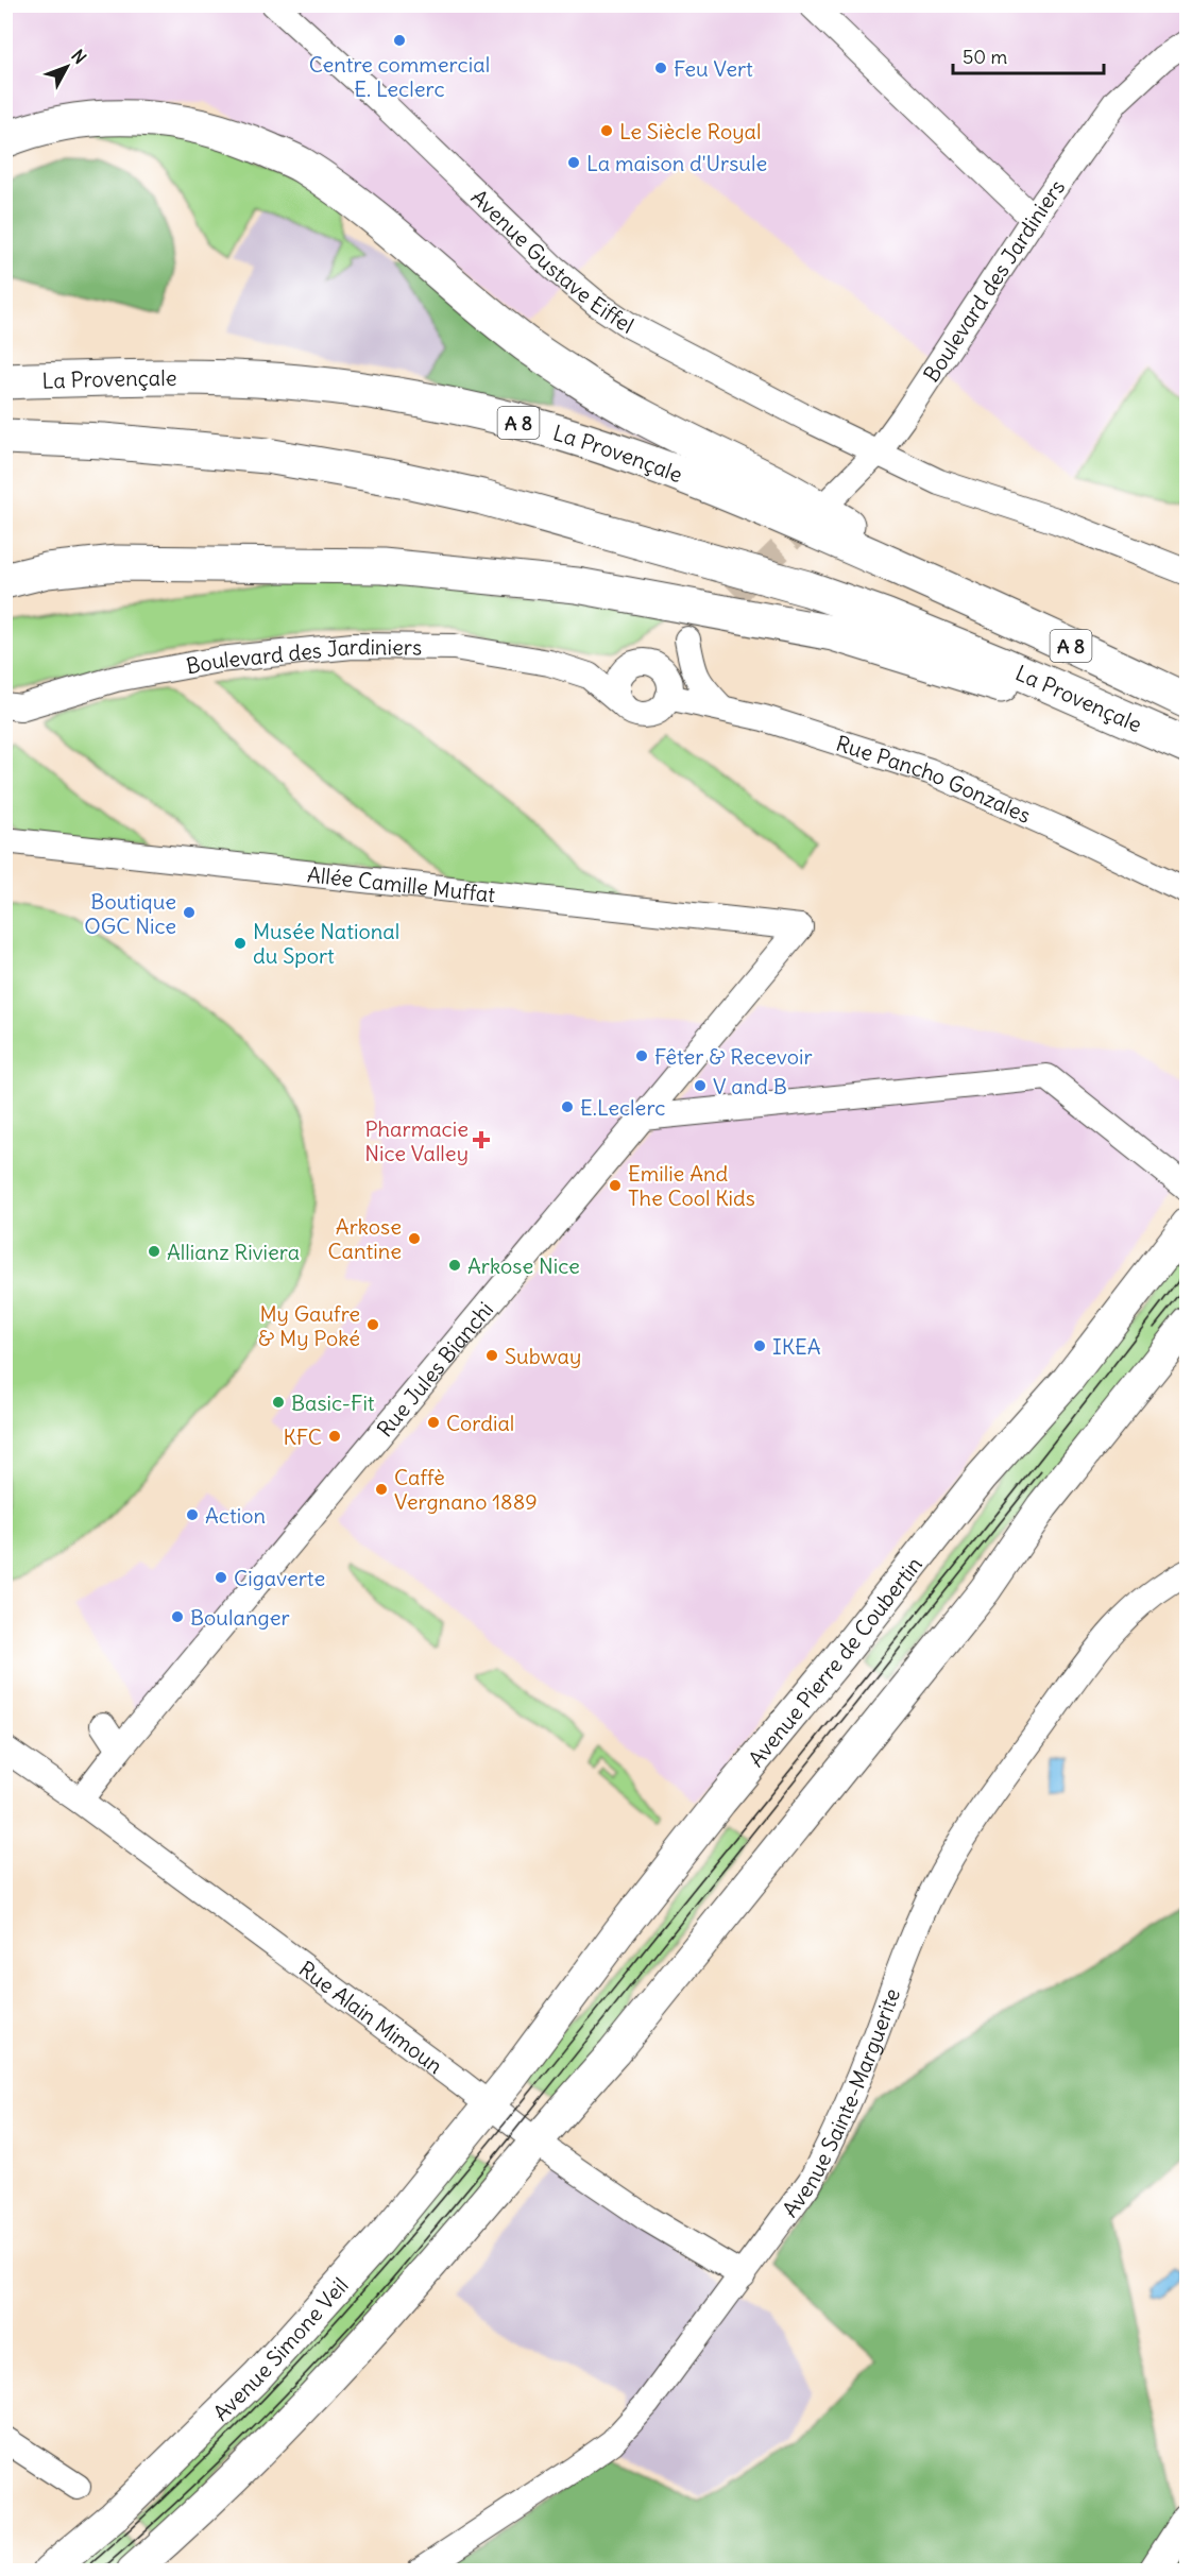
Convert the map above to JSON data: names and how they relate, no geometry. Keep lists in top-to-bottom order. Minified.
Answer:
{"streets":{"highway":["La Provençale","A 8"],"main road":["Avenue Pierre de Coubertin","Avenue Simone Veil"],"street":["Avenue Gustave Eiffel","Boulevard des Jardiniers","Rue Pancho Gonzales","Allée Camille Muffat","Rue Jules Bianchi","Rue Alain Mimoun","Avenue Sainte-Marguerite"]},"crossings":[["Avenue Gustave Eiffel","Boulevard des Jardiniers"],["Boulevard des Jardiniers","Rue Pancho Gonzales"],["Allée Camille Muffat","Rue Jules Bianchi"],["Rue Jules Bianchi","Rue Alain Mimoun"],["Avenue Pierre de Coubertin","Rue Alain Mimoun"],["Avenue Pierre de Coubertin","Avenue Simone Veil"],["Rue Alain Mimoun","Avenue Sainte-Marguerite"],["Rue Alain Mimoun","Avenue Simone Veil"]],"places":{"other":["Centre commercial E. Leclerc","Feu Vert","Le Siècle Royal","La maison d'Ursule","Boutique OGC Nice","Musée National du Sport","Fêter & Recevoir","V and B","E.Leclerc","Emilie And The Cool Kids","Arkose Cantine","Allianz Riviera","Arkose Nice","My Gaufre & My Poké","IKEA","Subway","Basic-Fit","Cordial","KFC","Caffè Vergnano 1889","Action","Cigaverte","Boulanger"],"health":["Pharmacie Nice Valley"]},"scale_bar":"50 m","north":"top right"}
